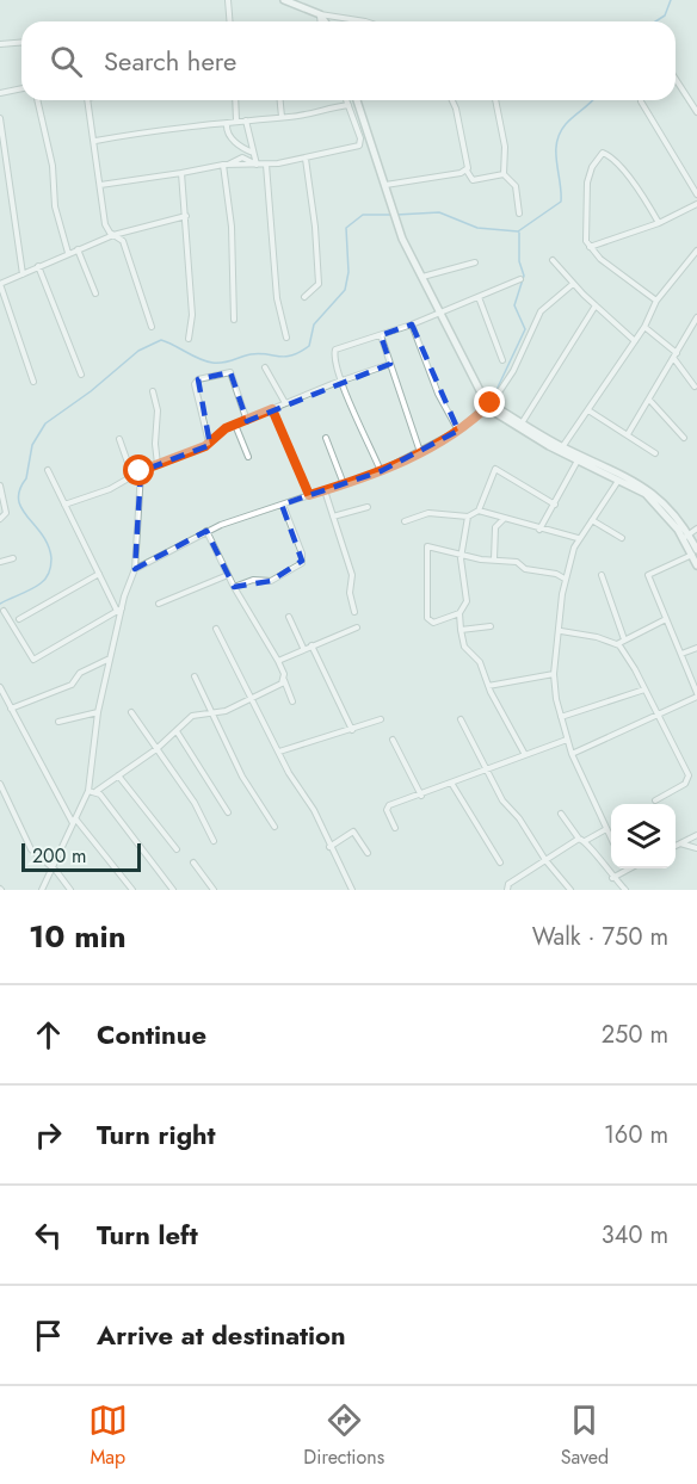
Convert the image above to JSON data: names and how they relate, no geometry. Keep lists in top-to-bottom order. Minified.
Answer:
{"scale_bar":"200 m","page":{"search":"Search here","scale":"200 m","heading":["10 min","Walk · 750 m"],"list":[["Continue","250 m"],["Turn right","160 m"],["Turn left","340 m"],"Arrive at destination"],"nav":["Map","Directions","Saved"]}}
